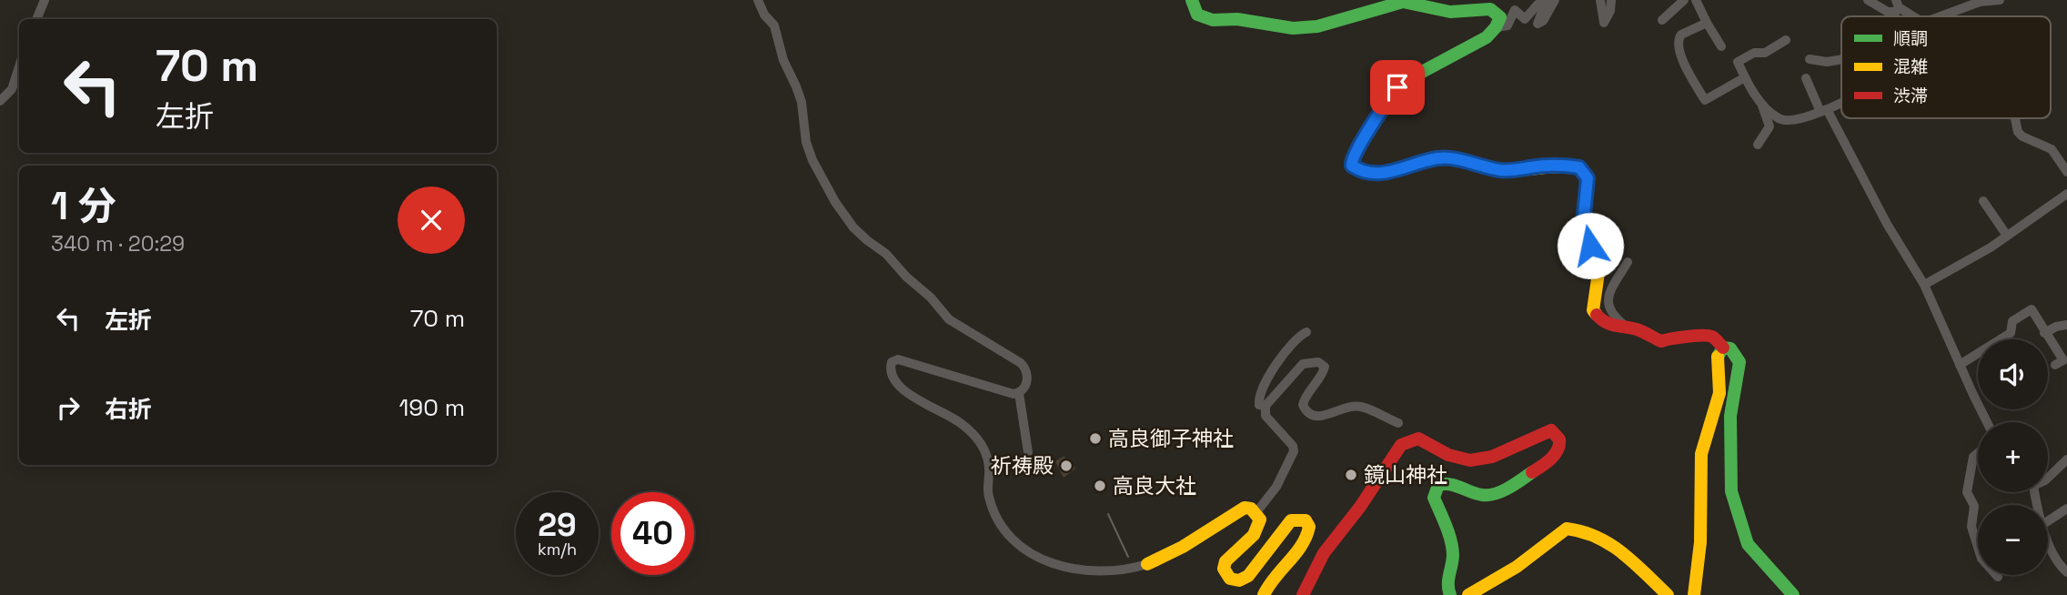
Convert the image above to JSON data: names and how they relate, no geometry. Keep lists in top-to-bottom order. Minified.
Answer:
{"places":["高良御子神社","祈祷殿","鏡山神社","高良大社"],"legend":["順調","混雑","渋滞"],"page":{"turn":["70 m","左折"],"heading":["1 分","340 m · 20:29"],"list":[{"name":"左折","value":"70 m"},{"name":"右折","value":"190 m"}],"map_buttons":["+","−"],"speed":"29 km/h","limit":"40"}}
